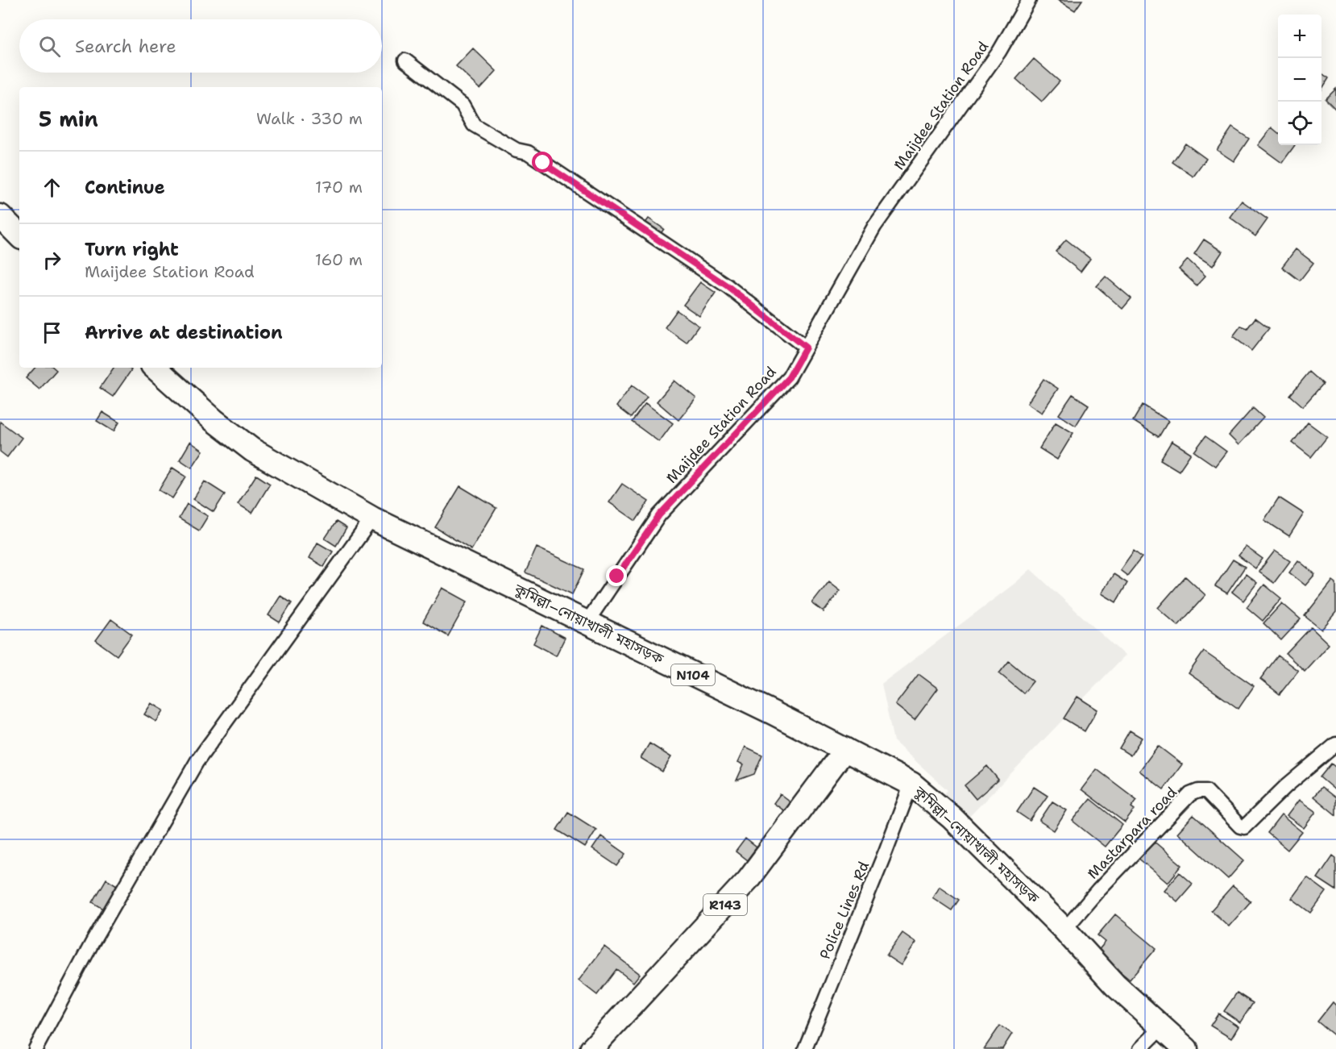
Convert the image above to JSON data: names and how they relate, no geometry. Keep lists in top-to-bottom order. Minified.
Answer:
{"streets":{"highway":["কুমিল্লা–নোয়াখালী মহাসড়ক","N104"],"main road":["R143"],"street":["Maijdee Station Road","Mastarpara road","Police Lines Rd"]},"crossings":[["Maijdee Station Road","কুমিল্লা–নোয়াখালী মহাসড়ক"],["কুমিল্লা–নোয়াখালী মহাসড়ক","Mastarpara road"],["কুমিল্লা–নোয়াখালী মহাসড়ক","R143"],["কুমিল্লা–নোয়াখালী মহাসড়ক","Police Lines Rd"]],"page":{"map_buttons":["+","−"],"search":"Search here","heading":["5 min","Walk · 330 m"],"list":[["Continue","170 m"],["Turn right","Maijdee Station Road","160 m"],"Arrive at destination"]}}
